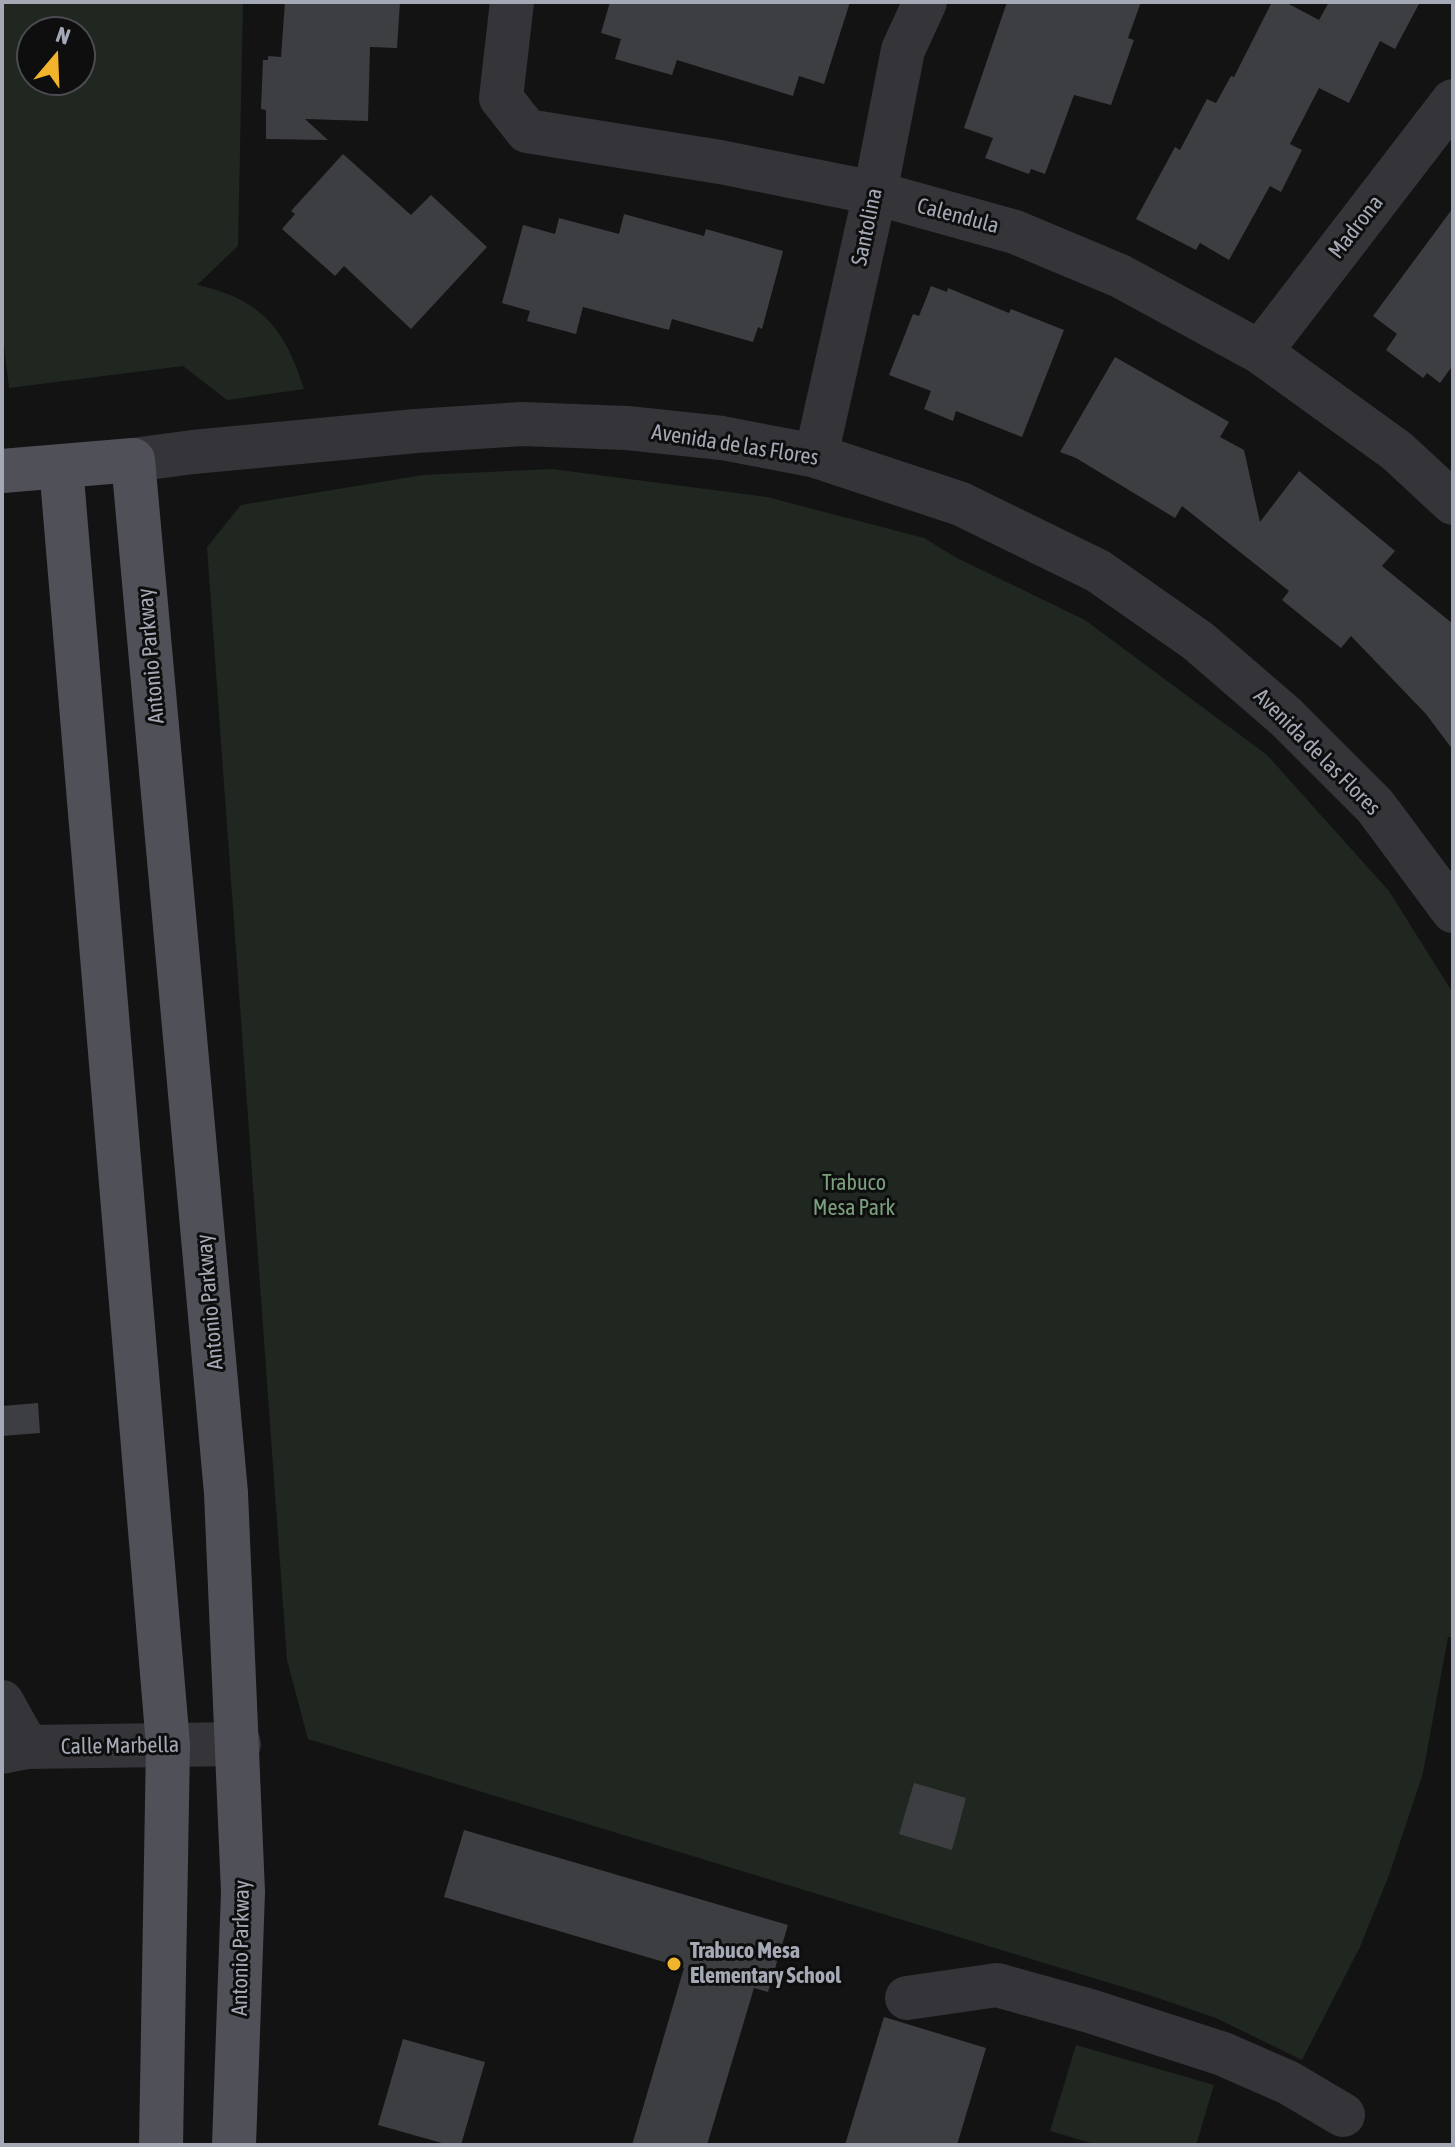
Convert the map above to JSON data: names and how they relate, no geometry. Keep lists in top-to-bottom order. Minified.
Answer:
{"streets":{"main road":["Avenida de las Flores","Antonio Parkway"],"street":["Calendula","Santolina","Madrona","Calle Marbella"]},"crossings":[["Calendula","Santolina"],["Calendula","Madrona"],["Santolina","Avenida de las Flores"],["Avenida de las Flores","Antonio Parkway"],["Antonio Parkway","Calle Marbella"]],"parks":["Trabuco Mesa Park"],"places":["Trabuco Mesa Elementary School"],"north":"top"}
